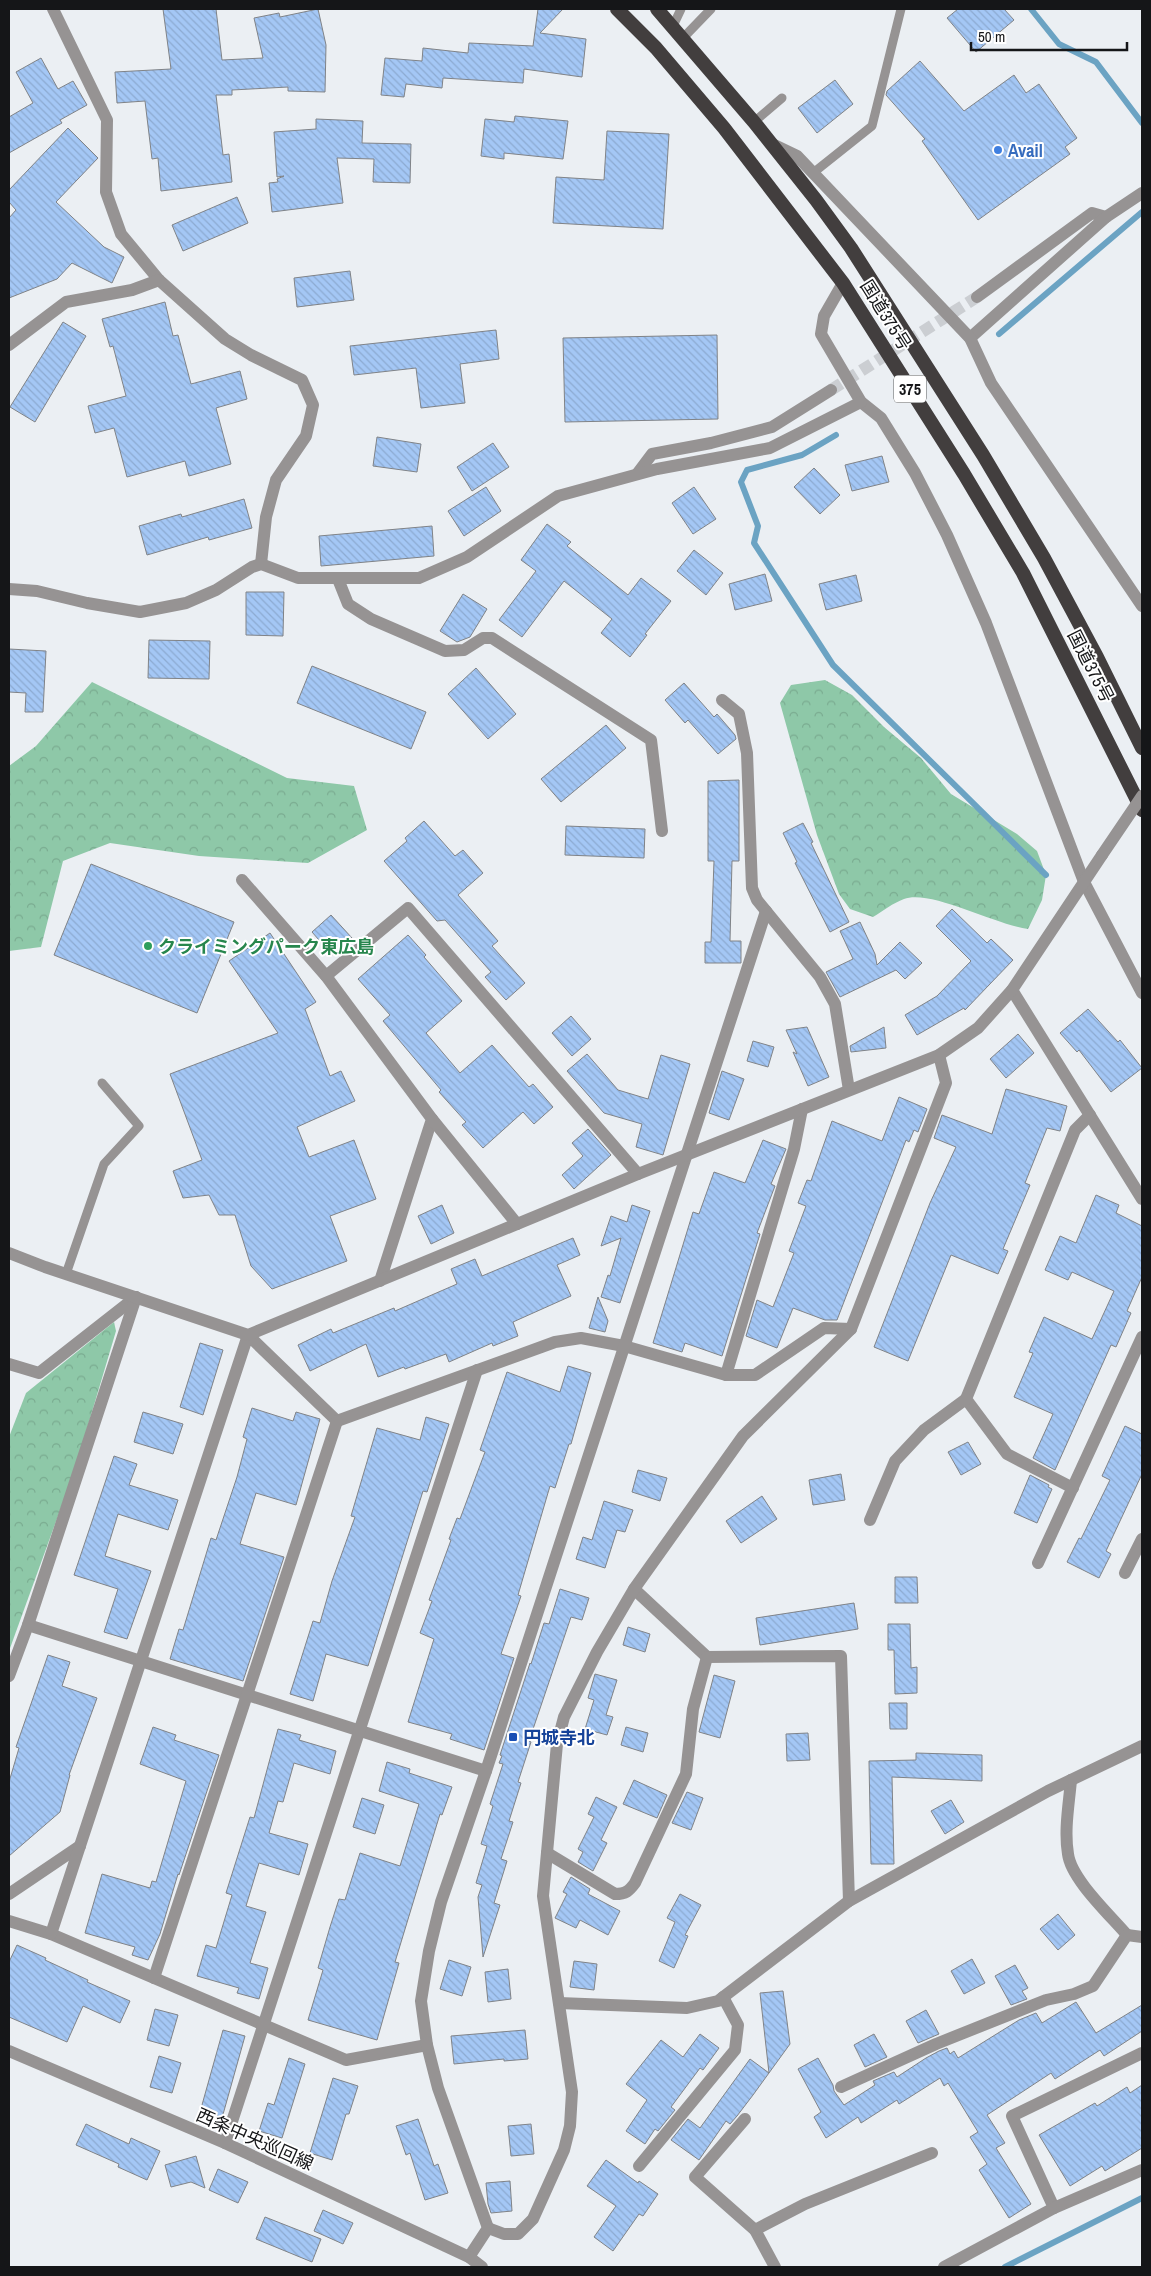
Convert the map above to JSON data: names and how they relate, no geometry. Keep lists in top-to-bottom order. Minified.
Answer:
{"streets":{"highway":["国道375号","375"],"street":["西条中央巡回線"]},"places":{"other":["Avail","クライミングパーク東広島"],"transit":["円城寺北"]},"scale_bar":"50 m"}
